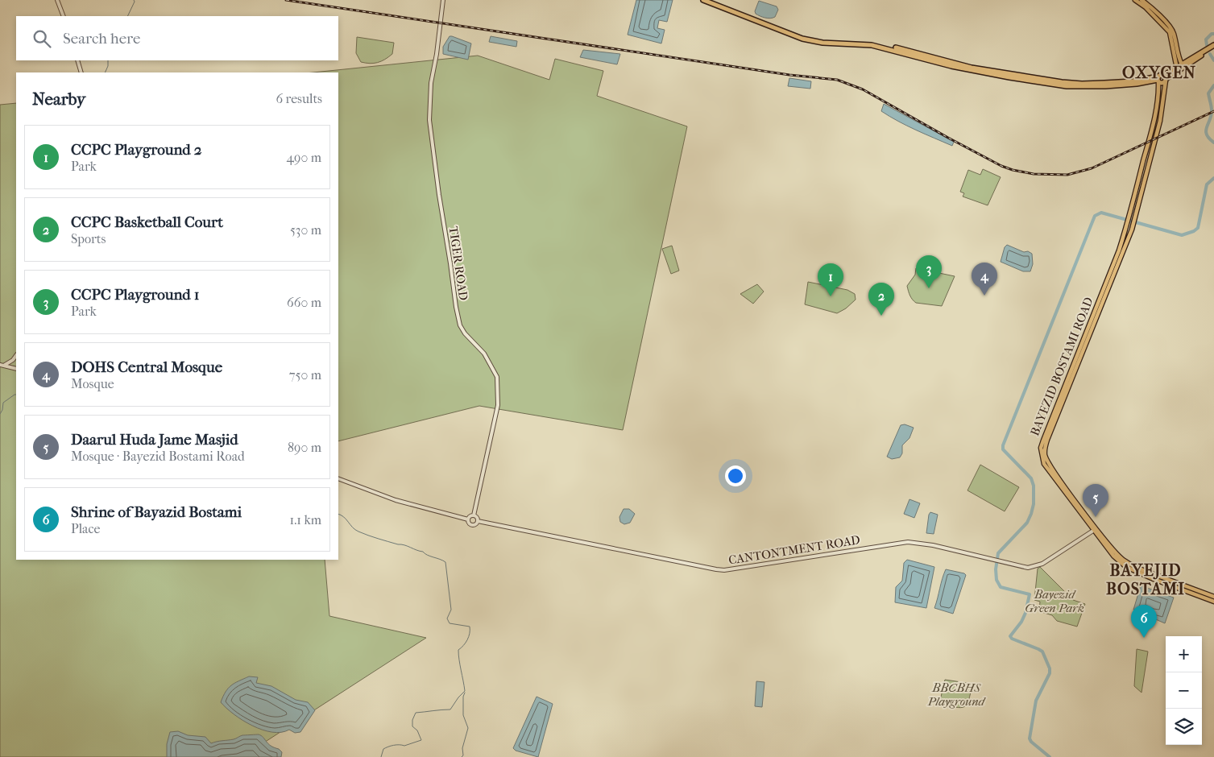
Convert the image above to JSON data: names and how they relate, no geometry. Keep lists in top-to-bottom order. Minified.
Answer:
{"streets":{"main road":["BAYEZID BOSTAMI ROAD"],"street":["TIGER ROAD","CANTONTMENT ROAD"]},"crossings":[["TIGER ROAD","CANTONTMENT ROAD"],["BAYEZID BOSTAMI ROAD","CANTONTMENT ROAD"]],"districts":["OXYGEN","BAYEJID BOSTAMI"],"parks":["Bayezid Green Park","BBCBHS Playground"],"page":{"search":"Search here","heading":["Nearby","6 results"],"list":[{"mark":"1","name":"CCPC Playground 2","note":"Park","value":"490 m"},{"mark":"2","name":"CCPC Basketball Court","note":"Sports","value":"530 m"},{"mark":"3","name":"CCPC Playground 1","note":"Park","value":"660 m"},{"mark":"4","name":"DOHS Central Mosque","note":"Mosque","value":"750 m"},{"mark":"5","name":"Daarul Huda Jame Masjid","note":"Mosque · Bayezid Bostami Road","value":"890 m"},{"mark":"6","name":"Shrine of Bayazid Bostami","note":"Place","value":"1.1 km"}],"pins":["3","4","1","2","5","6"],"map_buttons":["+","−"]}}
